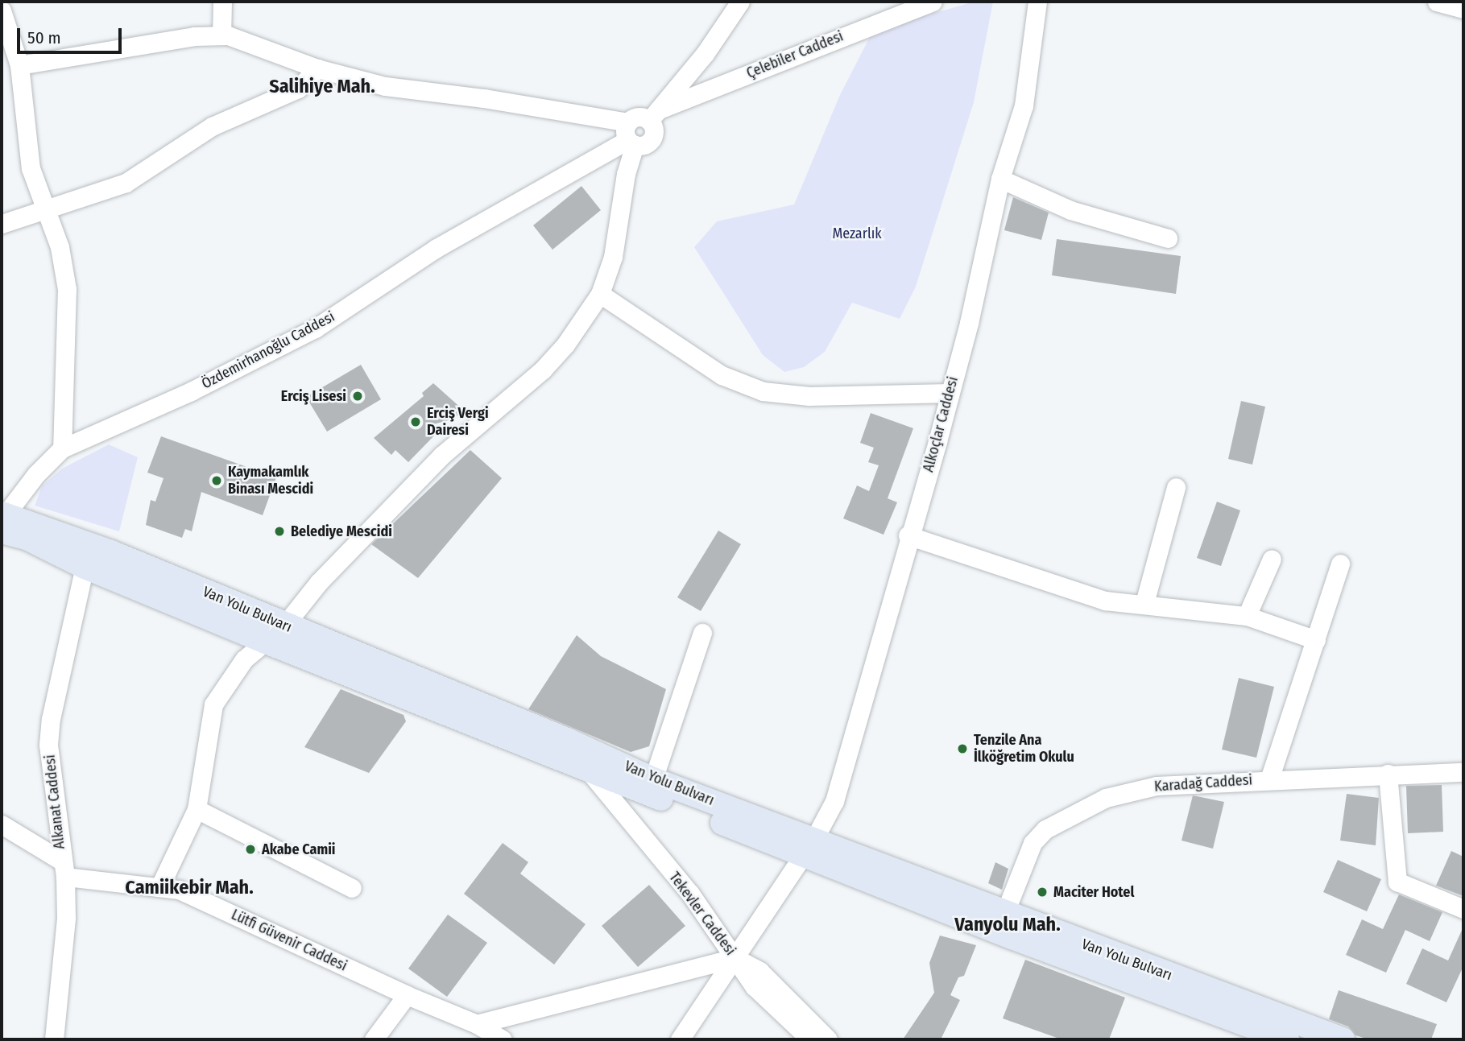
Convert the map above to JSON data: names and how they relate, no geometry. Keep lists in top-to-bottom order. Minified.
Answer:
{"streets":{"main road":["Van Yolu Bulvarı"],"street":["Çelebiler Caddesi","Özdemirhanoğlu Caddesi","Alkoçlar Caddesi","Karadağ Caddesi","Alkanat Caddesi","Tekevler Caddesi","Lütfi Güvenir Caddesi"]},"crossings":[["Çelebiler Caddesi","Özdemirhanoğlu Caddesi"],["Özdemirhanoğlu Caddesi","Van Yolu Bulvarı"],["Alkoçlar Caddesi","Van Yolu Bulvarı"],["Alkoçlar Caddesi","Tekevler Caddesi"],["Van Yolu Bulvarı","Karadağ Caddesi"],["Alkanat Caddesi","Lütfi Güvenir Caddesi"]],"districts":["Salihiye Mah.","Camiikebir Mah.","Vanyolu Mah."],"parks":["Mezarlık"],"places":["Erciş Lisesi","Erciş Vergi Dairesi","Kaymakamlık Binası Mescidi","Belediye Mescidi","Tenzile Ana İlköğretim Okulu","Akabe Camii","Maciter Hotel"],"scale_bar":"50 m"}
